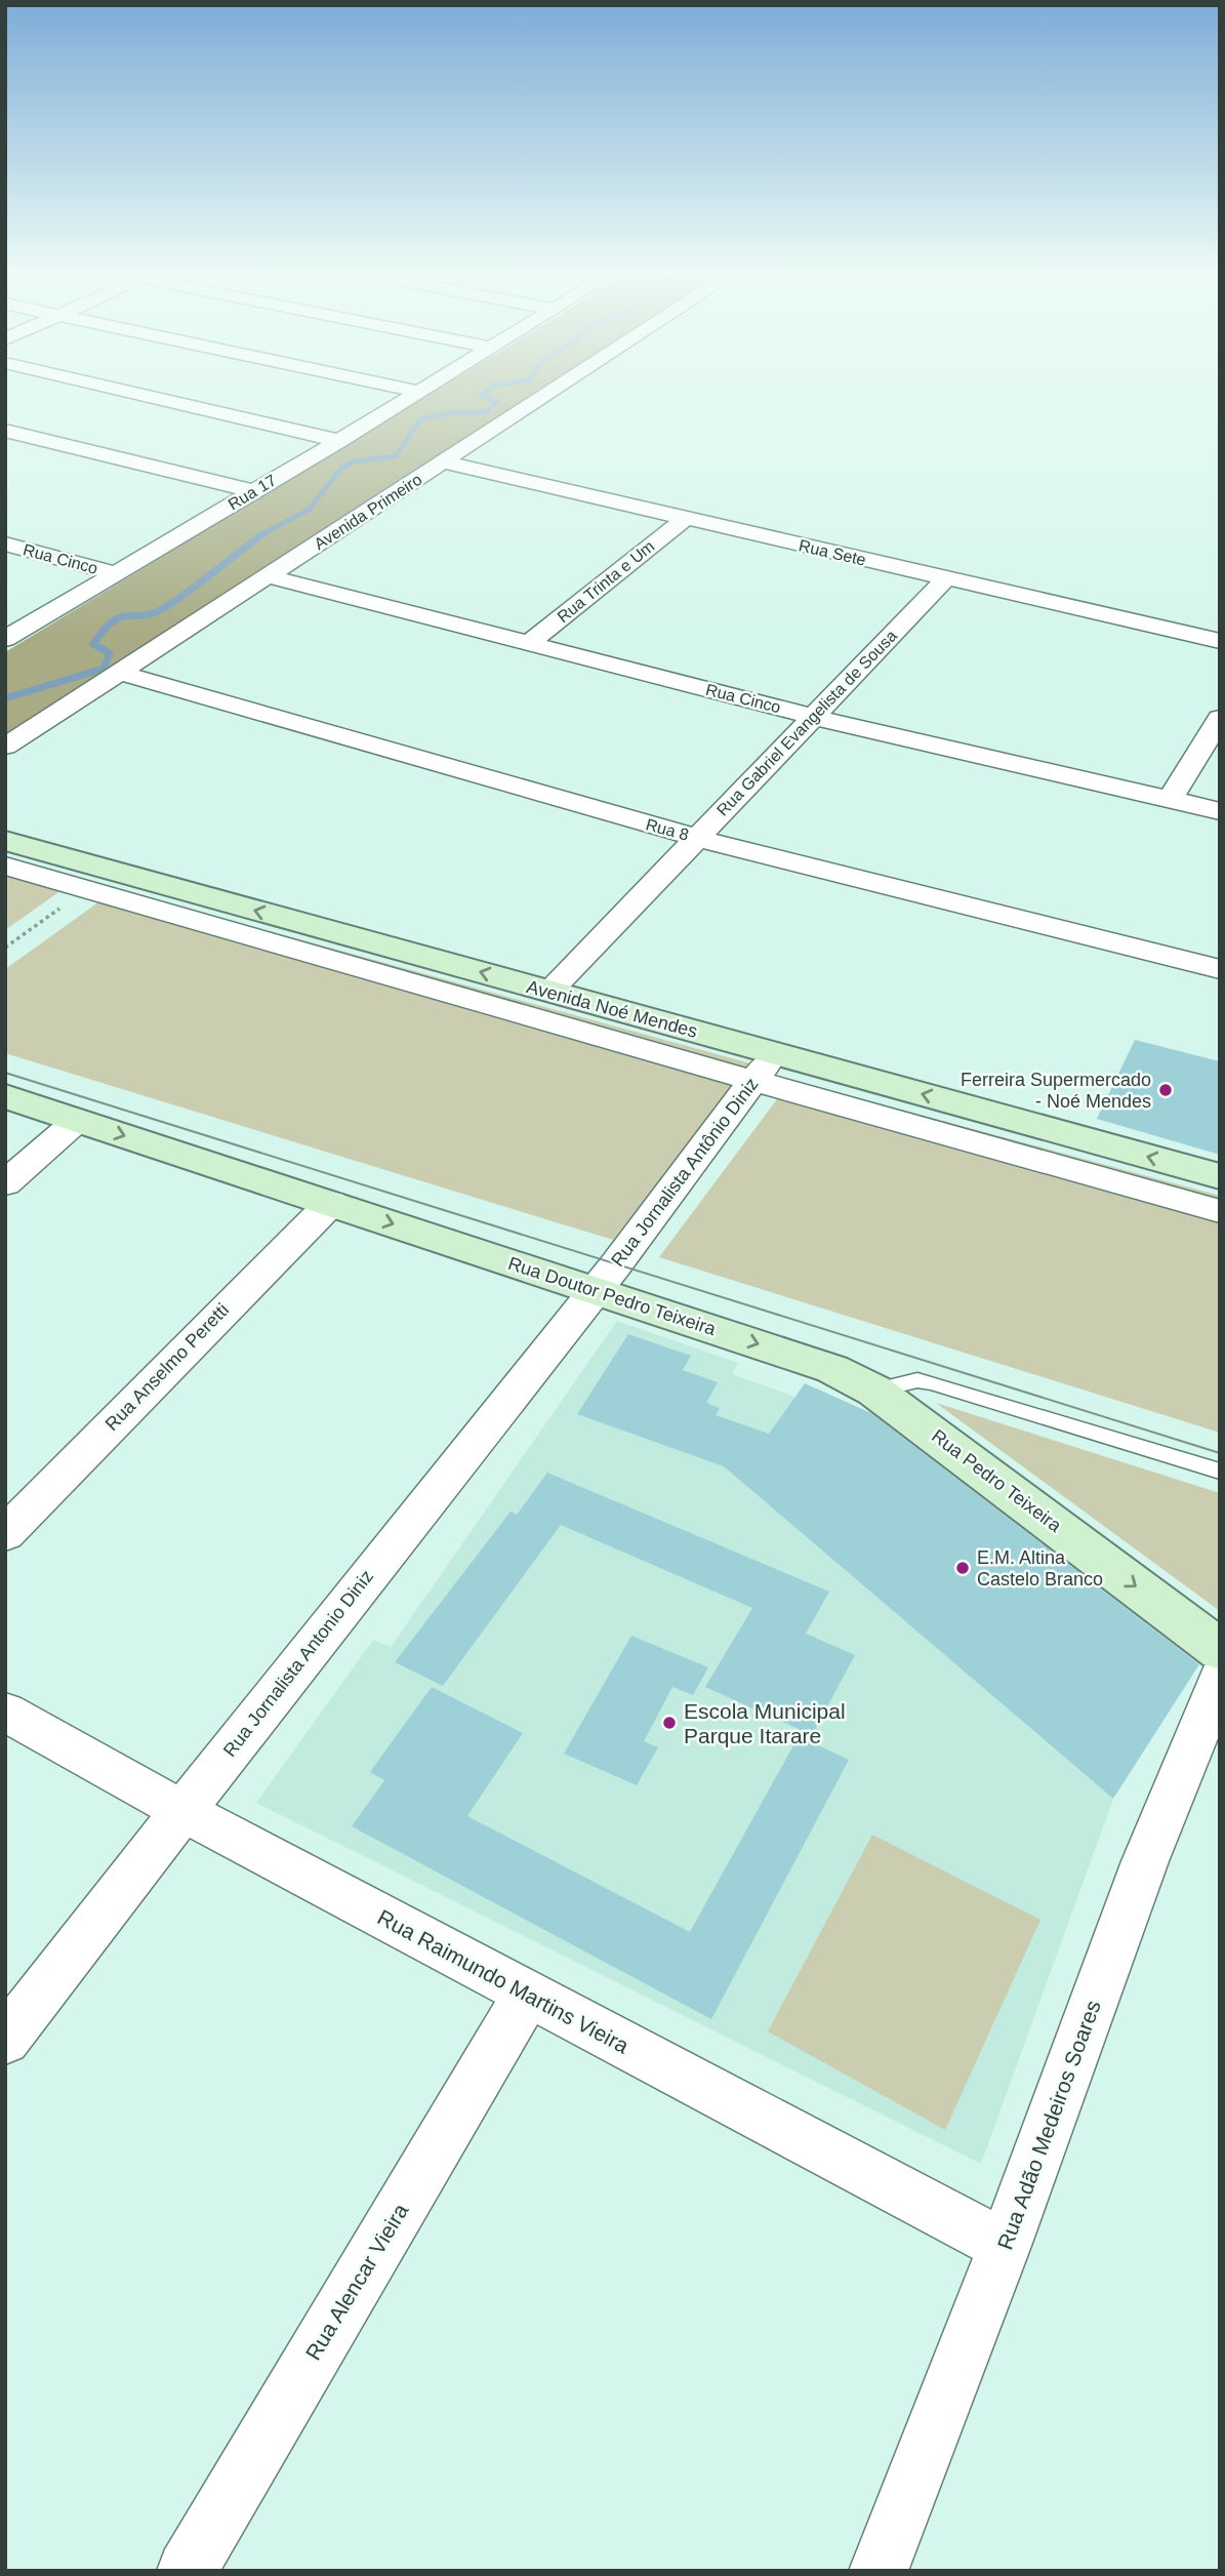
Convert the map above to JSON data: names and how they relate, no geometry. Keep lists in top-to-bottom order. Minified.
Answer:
{"streets":{"main road":["Avenida Noé Mendes","Rua Doutor Pedro Teixeira","Rua Pedro Teixeira"],"street":["Rua 17","Avenida Primeiro","Rua Sete","Rua Cinco","Rua Trinta e Um","Rua Gabriel Evangelista de Sousa","Rua 8","Rua Jornalista Antônio Diniz","Rua Anselmo Peretti","Rua Jornalista Antonio Diniz","Rua Raimundo Martins Vieira","Rua Adão Medeiros Soares","Rua Alencar Vieira"]},"crossings":[["Rua 17","Rua Cinco"],["Avenida Primeiro","Rua Sete"],["Avenida Primeiro","Rua Cinco"],["Avenida Primeiro","Rua 8"],["Rua Sete","Rua Trinta e Um"],["Rua Sete","Rua Gabriel Evangelista de Sousa"],["Rua Cinco","Rua Trinta e Um"],["Rua Cinco","Rua Gabriel Evangelista de Sousa"],["Rua Gabriel Evangelista de Sousa","Rua 8"],["Rua Gabriel Evangelista de Sousa","Avenida Noé Mendes"],["Avenida Noé Mendes","Rua Jornalista Antônio Diniz"],["Rua Jornalista Antônio Diniz","Rua Doutor Pedro Teixeira"],["Rua Jornalista Antônio Diniz","Rua Jornalista Antonio Diniz"],["Rua Doutor Pedro Teixeira","Rua Anselmo Peretti"],["Rua Doutor Pedro Teixeira","Rua Pedro Teixeira"],["Rua Doutor Pedro Teixeira","Rua Jornalista Antonio Diniz"],["Rua Jornalista Antonio Diniz","Rua Raimundo Martins Vieira"],["Rua Raimundo Martins Vieira","Rua Adão Medeiros Soares"],["Rua Raimundo Martins Vieira","Rua Alencar Vieira"]],"one_way":["Avenida Noé Mendes","Rua Doutor Pedro Teixeira","Rua Pedro Teixeira"],"places":["Ferreira Supermercado - Noé Mendes","E.M. Altina Castelo Branco","Escola Municipal Parque Itarare"]}
